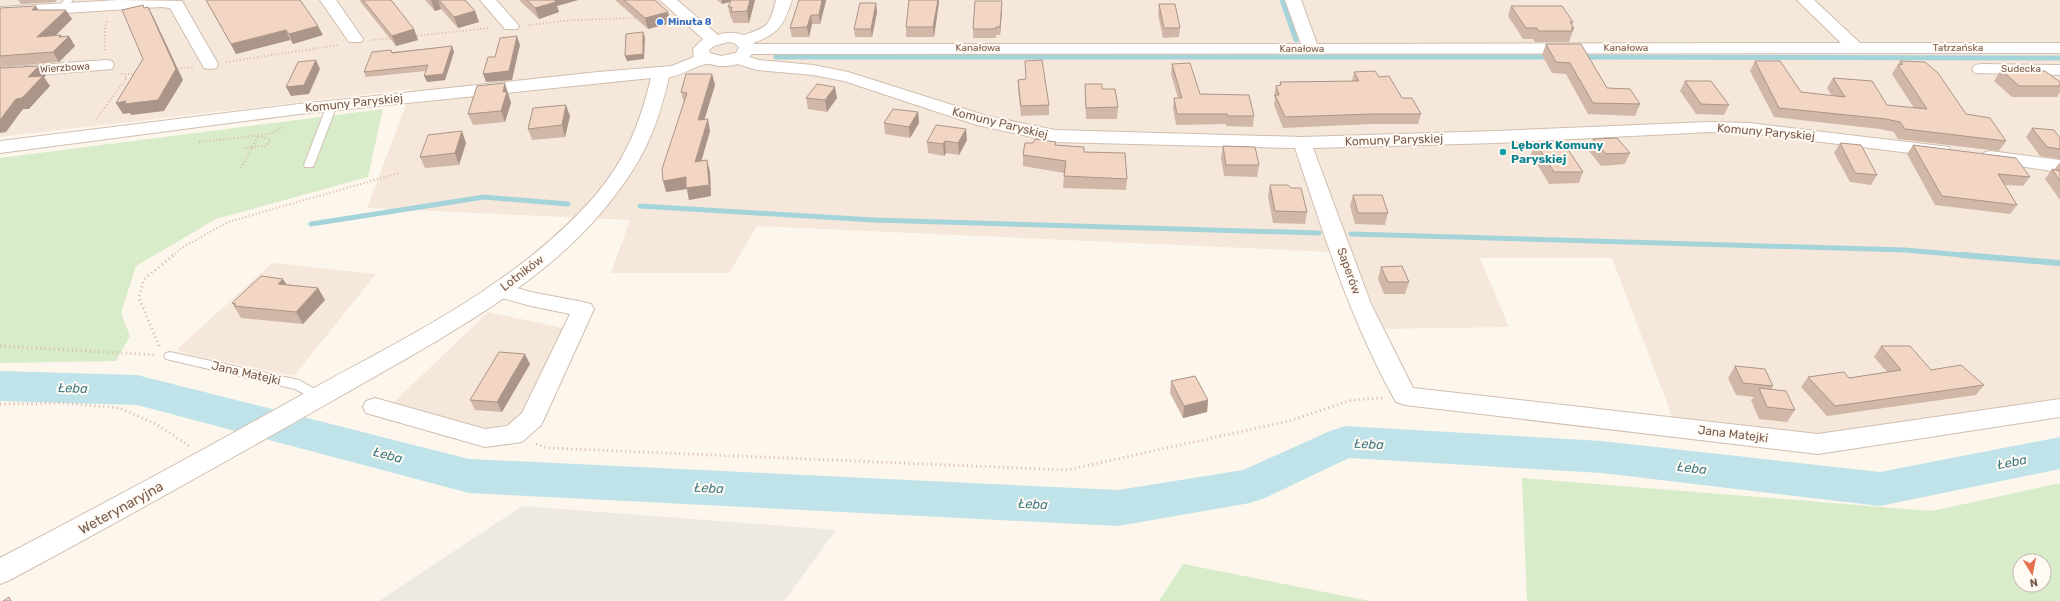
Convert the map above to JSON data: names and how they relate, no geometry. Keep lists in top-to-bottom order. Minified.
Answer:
{"streets":{"street":["Kanałowa","Tatrzańska","Wierzbowa","Sudecka","Komuny Paryskiej","Saperów","Lotników","Jana Matejki","Weterynaryjna"]},"crossings":[["Kanałowa","Tatrzańska"],["Kanałowa","Komuny Paryskiej"],["Komuny Paryskiej","Saperów"],["Komuny Paryskiej","Lotników"],["Saperów","Jana Matejki"],["Lotników","Jana Matejki"],["Lotników","Weterynaryjna"]],"water":["Łeba"],"places":["Minuta 8","Lębork Komuny Paryskiej"],"north":"bottom"}
